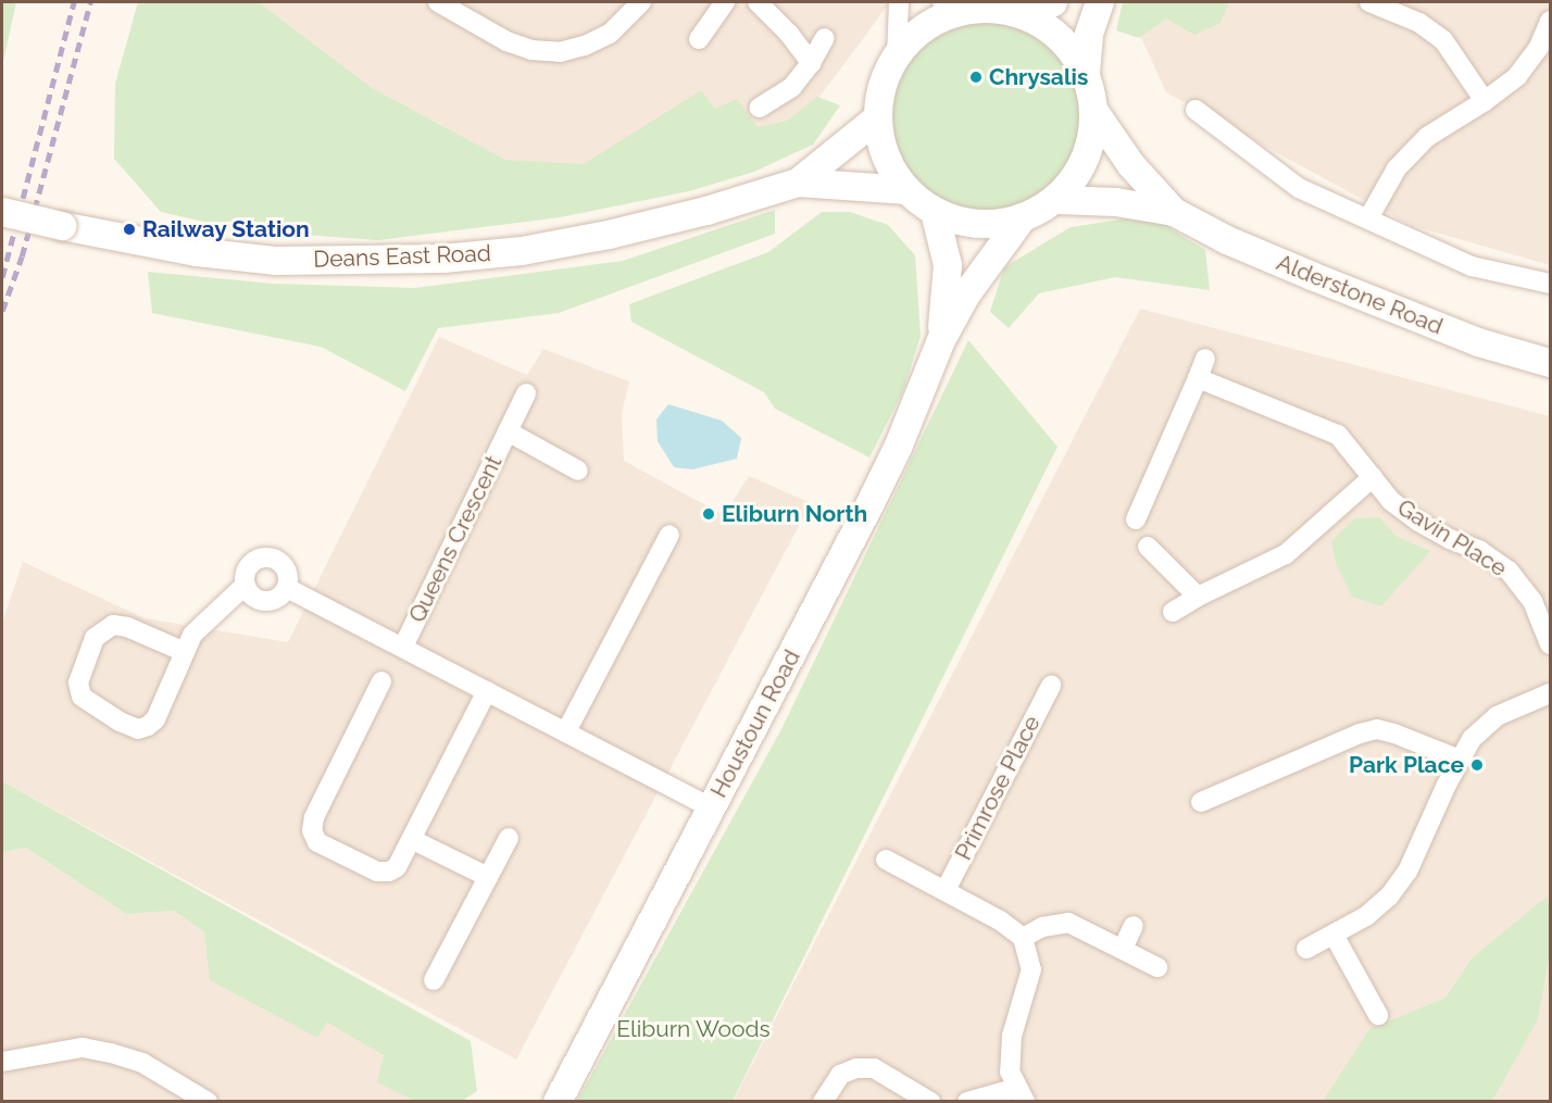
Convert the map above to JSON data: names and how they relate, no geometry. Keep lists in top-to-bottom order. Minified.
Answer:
{"streets":{"street":["Deans East Road","Alderstone Road","Gavin Place","Queens Crescent","Houstoun Road","Primrose Place"]},"crossings":[["Deans East Road","Alderstone Road"],["Deans East Road","Houstoun Road"],["Alderstone Road","Houstoun Road"],["Queens Crescent","Houstoun Road"]],"parks":["Eliburn Woods"],"places":["Chrysalis","Railway Station","Eliburn North","Park Place"]}
